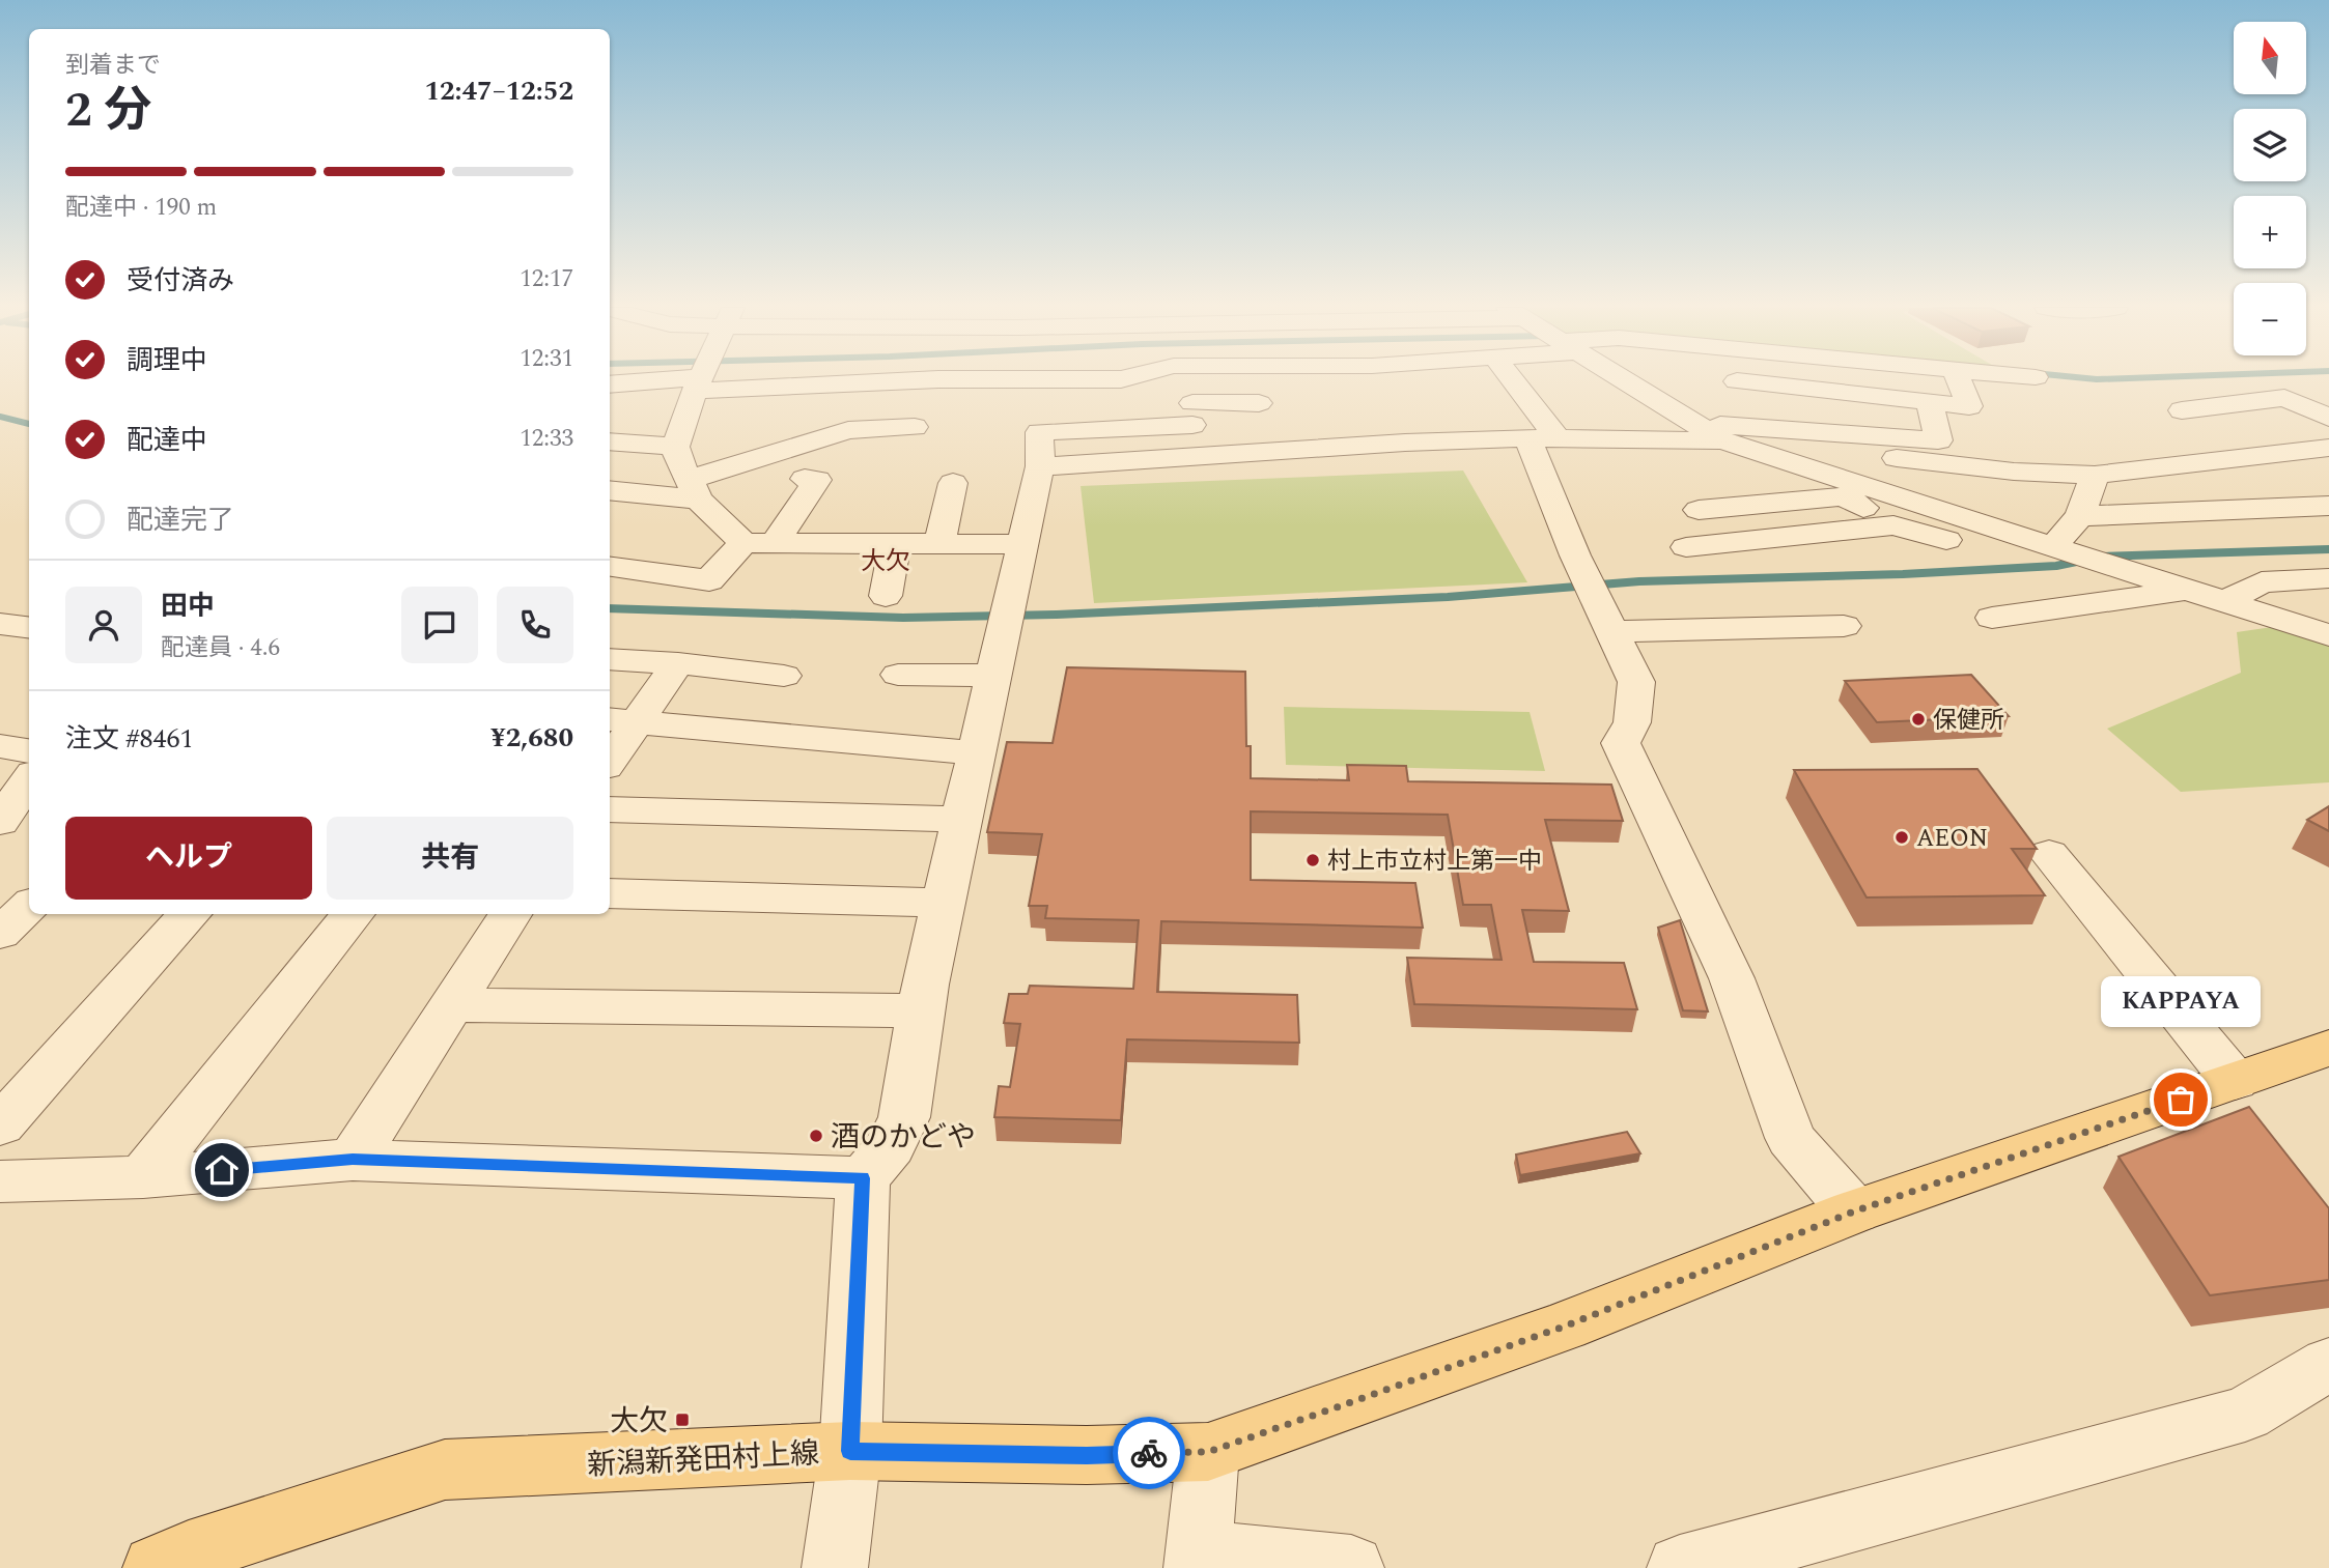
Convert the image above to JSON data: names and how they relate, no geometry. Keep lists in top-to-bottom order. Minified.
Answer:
{"streets":{"main road":["新潟新発田村上線"]},"districts":["大欠"],"places":{"other":["保健所","AEON","村上市立村上第一中","KAPPAYA","酒のかどや"],"transit":["大欠"]},"north":"top","page":{"map_buttons":["+","−"],"heading":["2 分","到着まで","12:47–12:52"],"panel":["田中","配達員 · 4.6","注文 #8461","¥2,680"],"bar":"配達中 · 190 m","list":[["受付済み","12:17"],["調理中","12:31"],["配達中","12:33"],"配達完了"],"buttons":["ヘルプ","共有"],"bubble":"KAPPAYA"}}
